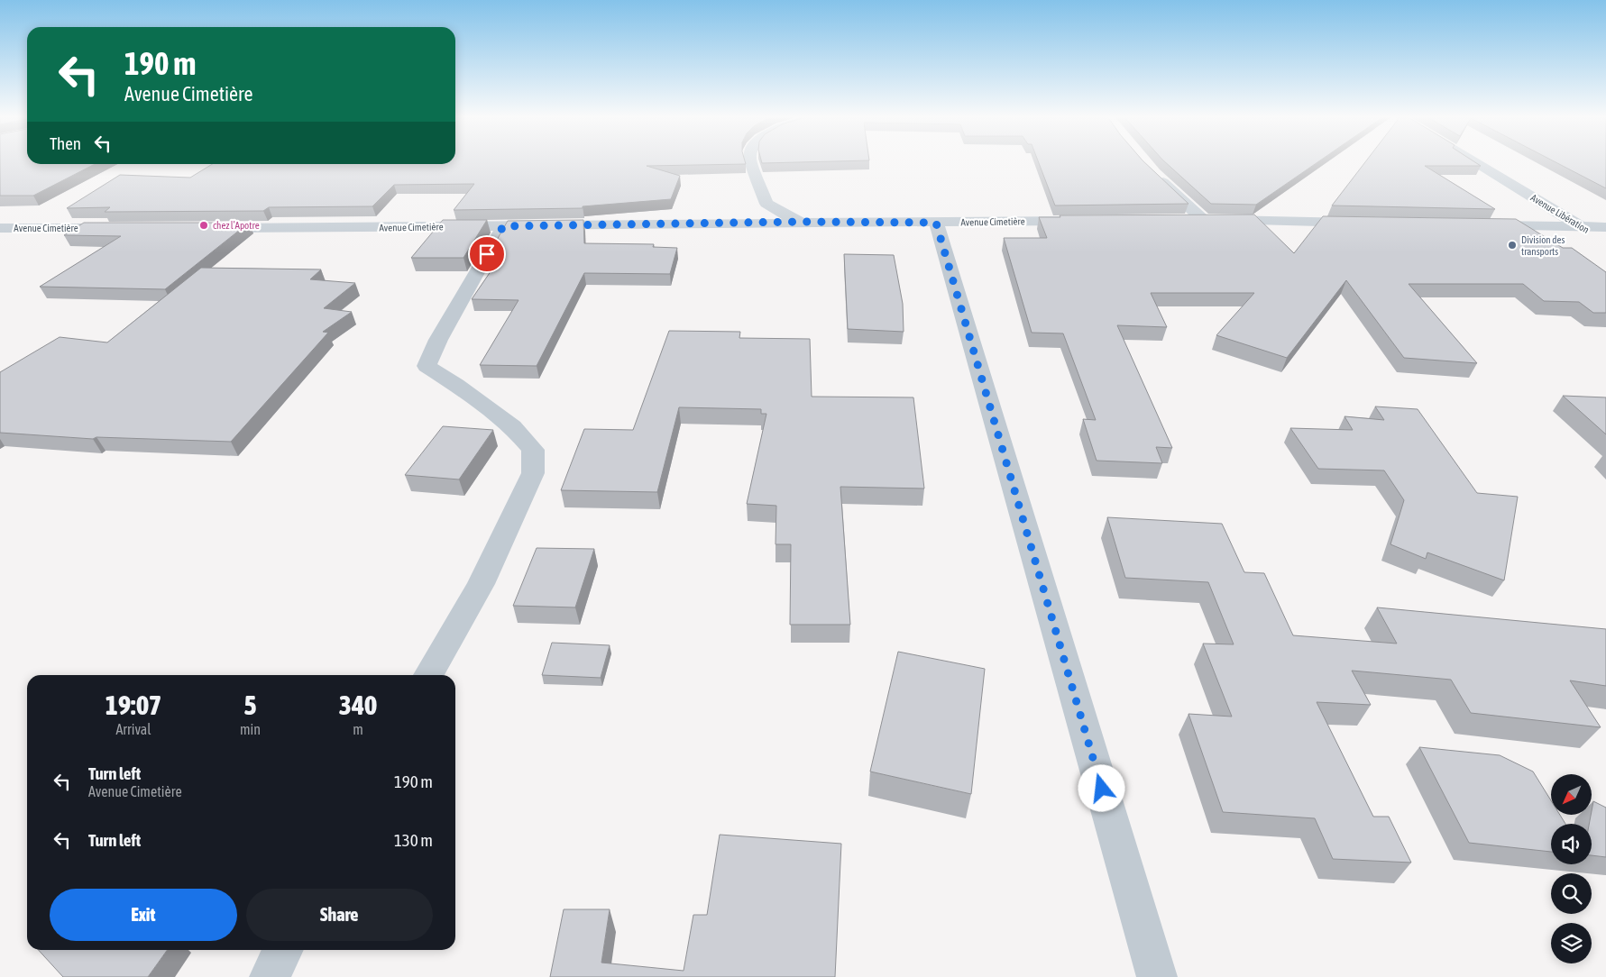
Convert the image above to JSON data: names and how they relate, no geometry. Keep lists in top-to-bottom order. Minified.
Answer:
{"streets":{"street":["Avenue Libération","Avenue Cimetière"]},"places":["chez l’Apotre","Division des transports"],"north":"bottom left","page":{"turn":["190 m","Avenue Cimetière"],"then":"Then","eta":["19:07","Arrival","5","min","340","m"],"list":[{"name":"Turn left","note":"Avenue Cimetière","value":"190 m"},{"name":"Turn left","value":"130 m"}],"buttons":["Exit","Share"]}}
